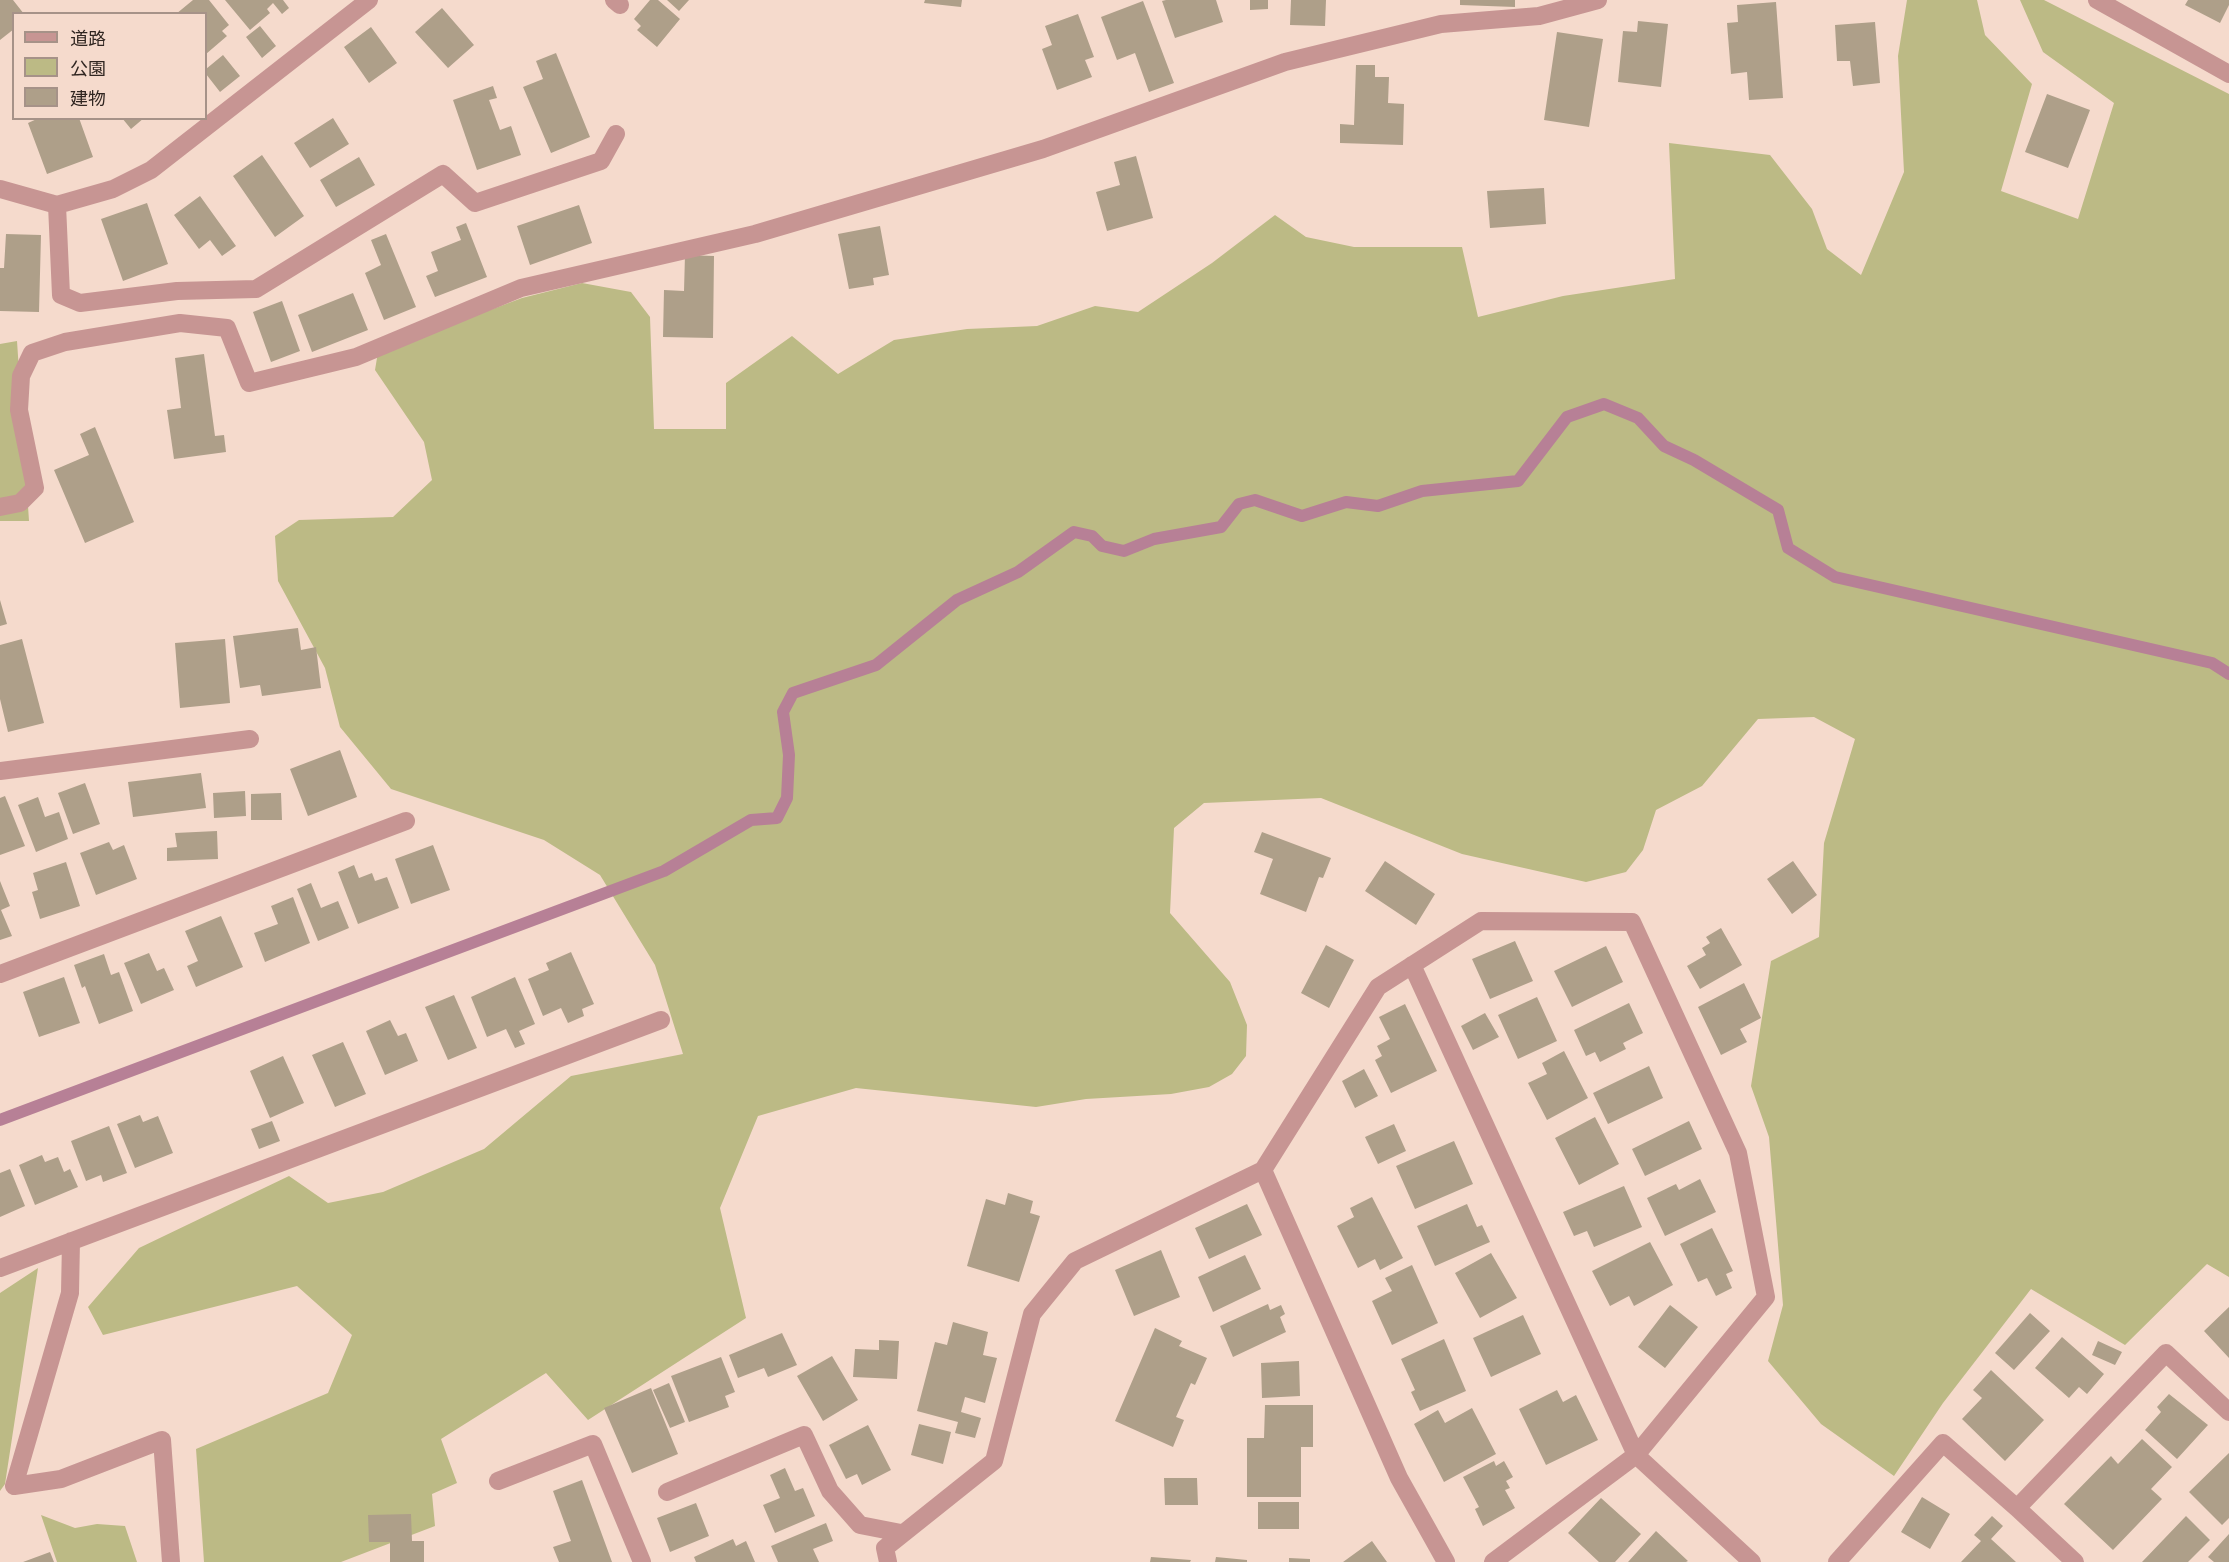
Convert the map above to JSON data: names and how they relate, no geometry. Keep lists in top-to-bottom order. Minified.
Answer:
{"legend":["道路","公園","建物"]}
